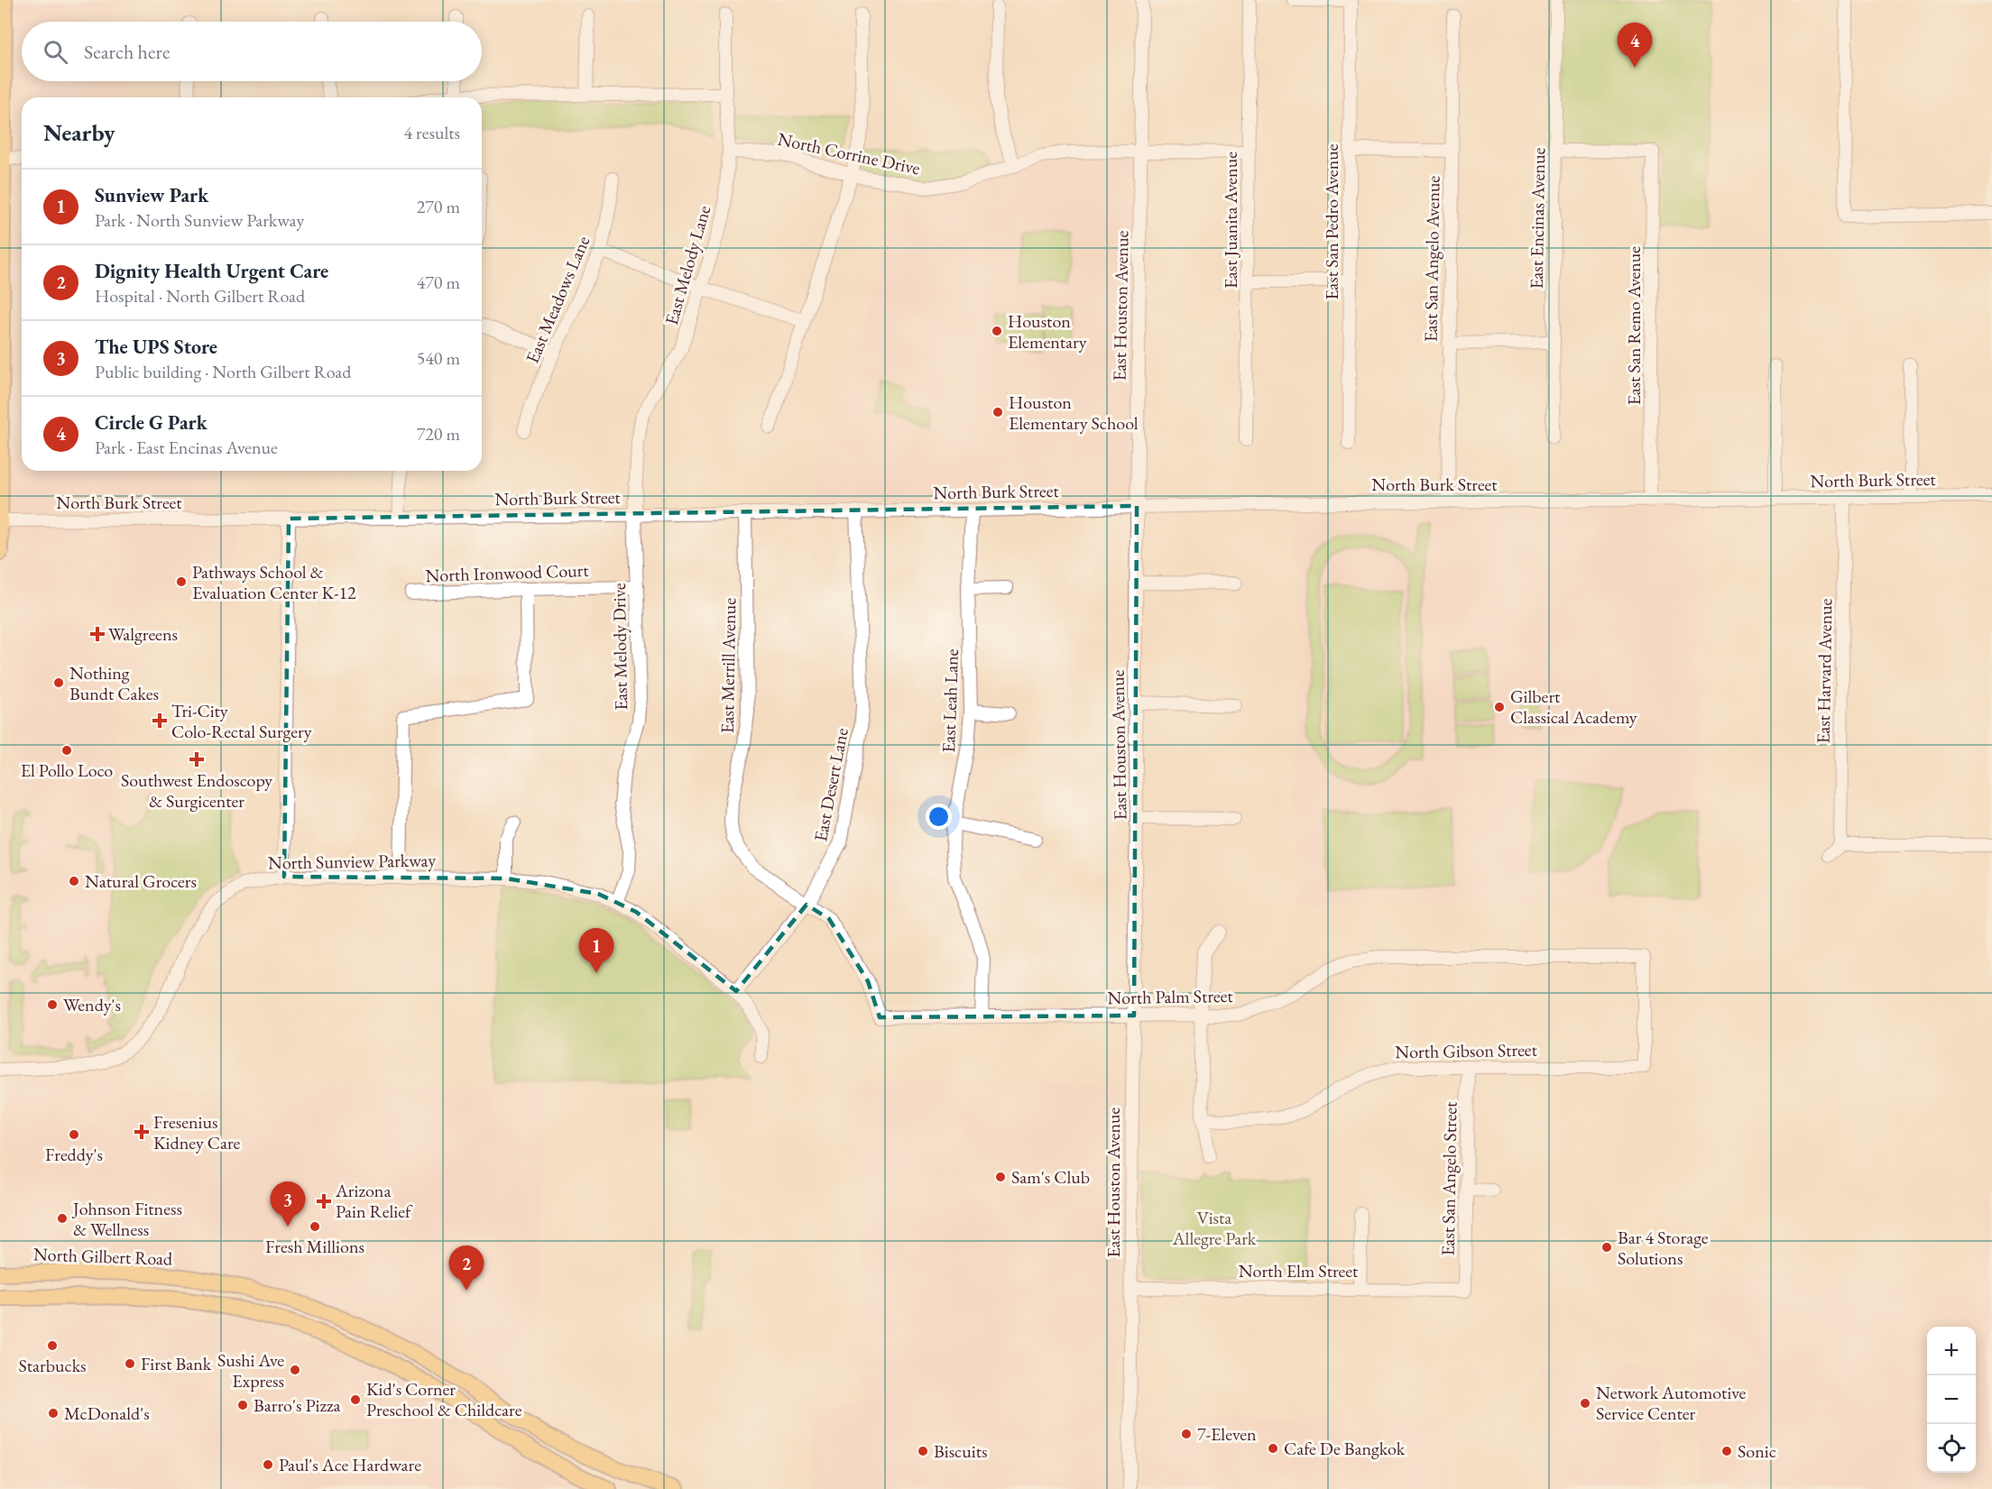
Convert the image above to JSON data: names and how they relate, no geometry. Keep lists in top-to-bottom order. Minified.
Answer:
{"streets":{"main road":["North Gilbert Road"],"street":["North Corrine Drive","East Encinas Avenue","East Juanita Avenue","East San Pedro Avenue","East San Angelo Avenue","East Melody Lane","East Meadows Lane","East Houston Avenue","East San Remo Avenue","North Burk Street","North Ironwood Court","East Melody Drive","East Merrill Avenue","East Harvard Avenue","East Leah Lane","East Desert Lane","North Sunview Parkway","North Palm Street","North Gibson Street","East San Angelo Street","North Elm Street"]},"crossings":[["North Corrine Drive","East Juanita Avenue"],["North Corrine Drive","East Melody Lane"],["North Corrine Drive","East Houston Avenue"],["East Encinas Avenue","East San Remo Avenue"],["East San Angelo Avenue","North Burk Street"],["East Melody Lane","North Burk Street"],["East Melody Lane","East Melody Drive"],["East Houston Avenue","North Burk Street"],["East Houston Avenue","North Palm Street"],["East Houston Avenue","North Elm Street"],["East San Remo Avenue","North Burk Street"],["North Burk Street","East Melody Drive"],["North Burk Street","East Merrill Avenue"],["North Burk Street","East Harvard Avenue"],["North Burk Street","East Leah Lane"],["North Burk Street","East Desert Lane"],["North Ironwood Court","East Melody Drive"],["East Melody Drive","North Sunview Parkway"],["East Merrill Avenue","East Desert Lane"],["East Merrill Avenue","North Palm Street"],["East Leah Lane","North Palm Street"],["East Desert Lane","North Sunview Parkway"],["North Palm Street","North Gibson Street"],["North Gibson Street","East San Angelo Street"],["East San Angelo Street","North Elm Street"]],"parks":["Vista Allegre Park"],"places":{"other":["Houston Elementary","Houston Elementary School","Pathways School & Evaluation Center K-12","Nothing Bundt Cakes","Gilbert Classical Academy","El Pollo Loco","Natural Grocers","Wendy's","Freddy's","Sam's Club","Johnson Fitness & Wellness","Fresh Millions","Bar 4 Storage Solutions","Starbucks","First Bank","Sushi Ave Express","Kid's Corner Preschool & Childcare","Network Automotive Service Center","Barro's Pizza","McDonald's","7-Eleven","Cafe De Bangkok","Biscuits","Sonic","Paul's Ace Hardware"],"health":["Walgreens","Tri-City Colo-Rectal Surgery","Southwest Endoscopy & Surgicenter","Fresenius Kidney Care","Arizona Pain Relief"]},"page":{"search":"Search here","pins":["4","1","3","2"],"heading":["Nearby","4 results"],"list":[{"mark":"1","name":"Sunview Park","note":"Park · North Sunview Parkway","value":"270 m"},{"mark":"2","name":"Dignity Health Urgent Care","note":"Hospital · North Gilbert Road","value":"470 m"},{"mark":"3","name":"The UPS Store","note":"Public building · North Gilbert Road","value":"540 m"},{"mark":"4","name":"Circle G Park","note":"Park · East Encinas Avenue","value":"720 m"}],"map_buttons":["+","−"]}}
